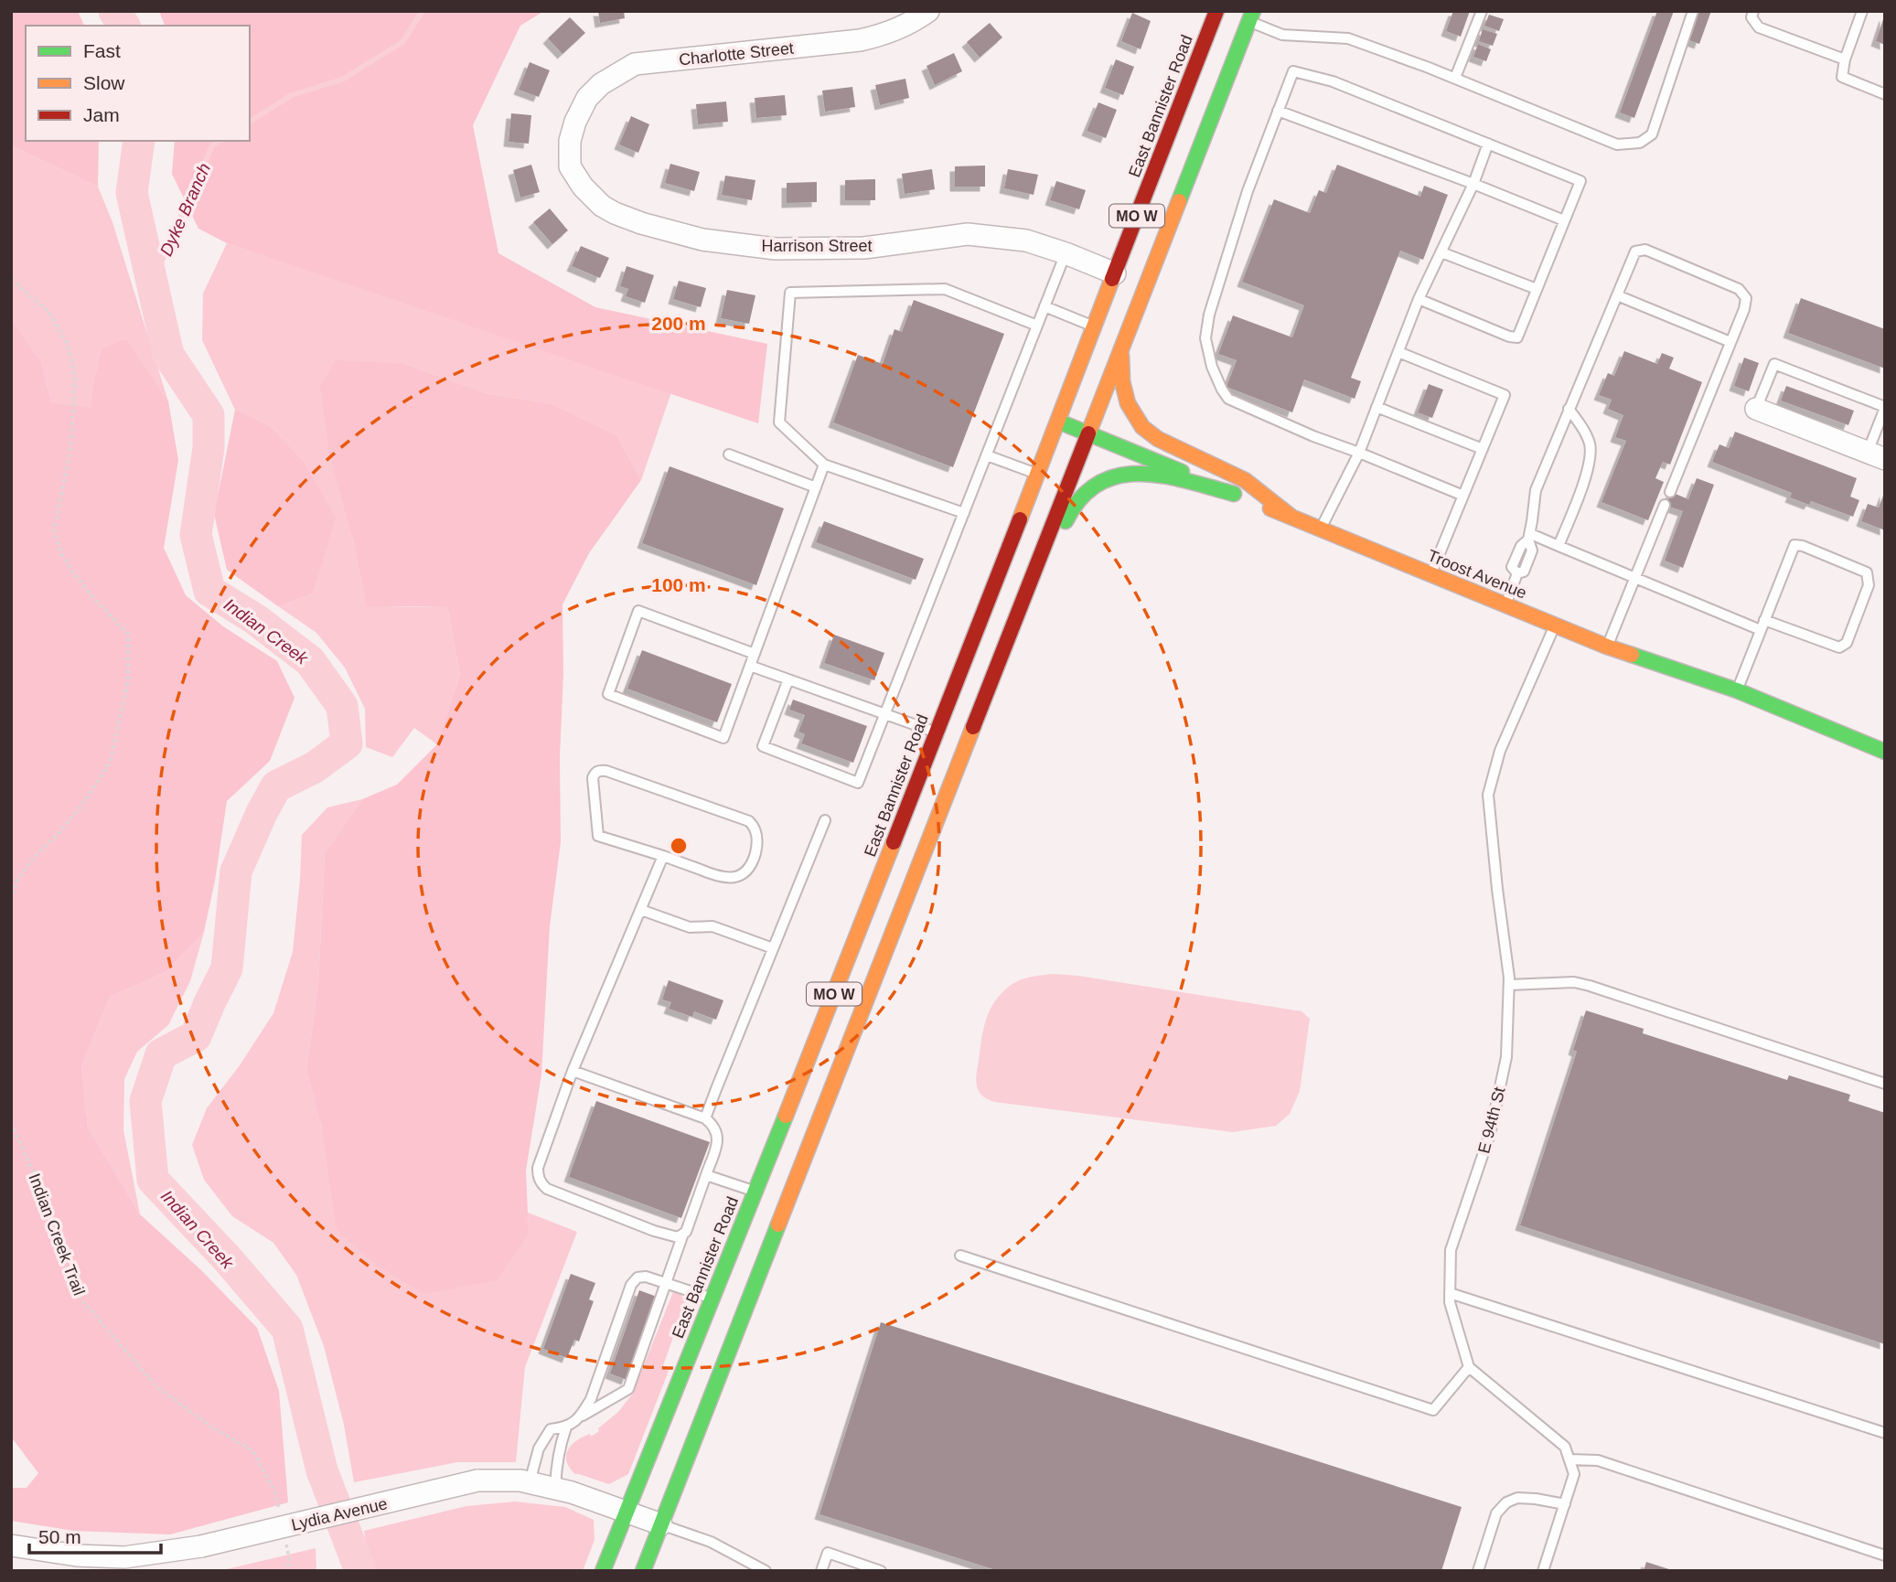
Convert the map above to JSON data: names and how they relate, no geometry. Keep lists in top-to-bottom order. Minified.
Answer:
{"streets":{"main road":["East Bannister Road","MO W","Troost Avenue"],"street":["Charlotte Street","Harrison Street","Lydia Avenue"],"lane":["E 94th St"],"path":["Indian Creek Trail"]},"crossings":[["Charlotte Street","Harrison Street"],["East Bannister Road","Harrison Street"],["East Bannister Road","Troost Avenue"],["East Bannister Road","Lydia Avenue"],["Troost Avenue","E 94th St"]],"water":["Dyke Branch","Indian Creek"],"legend":["Fast","Slow","Jam"],"scale_bar":"50 m","rings":["200 m","100 m"]}
